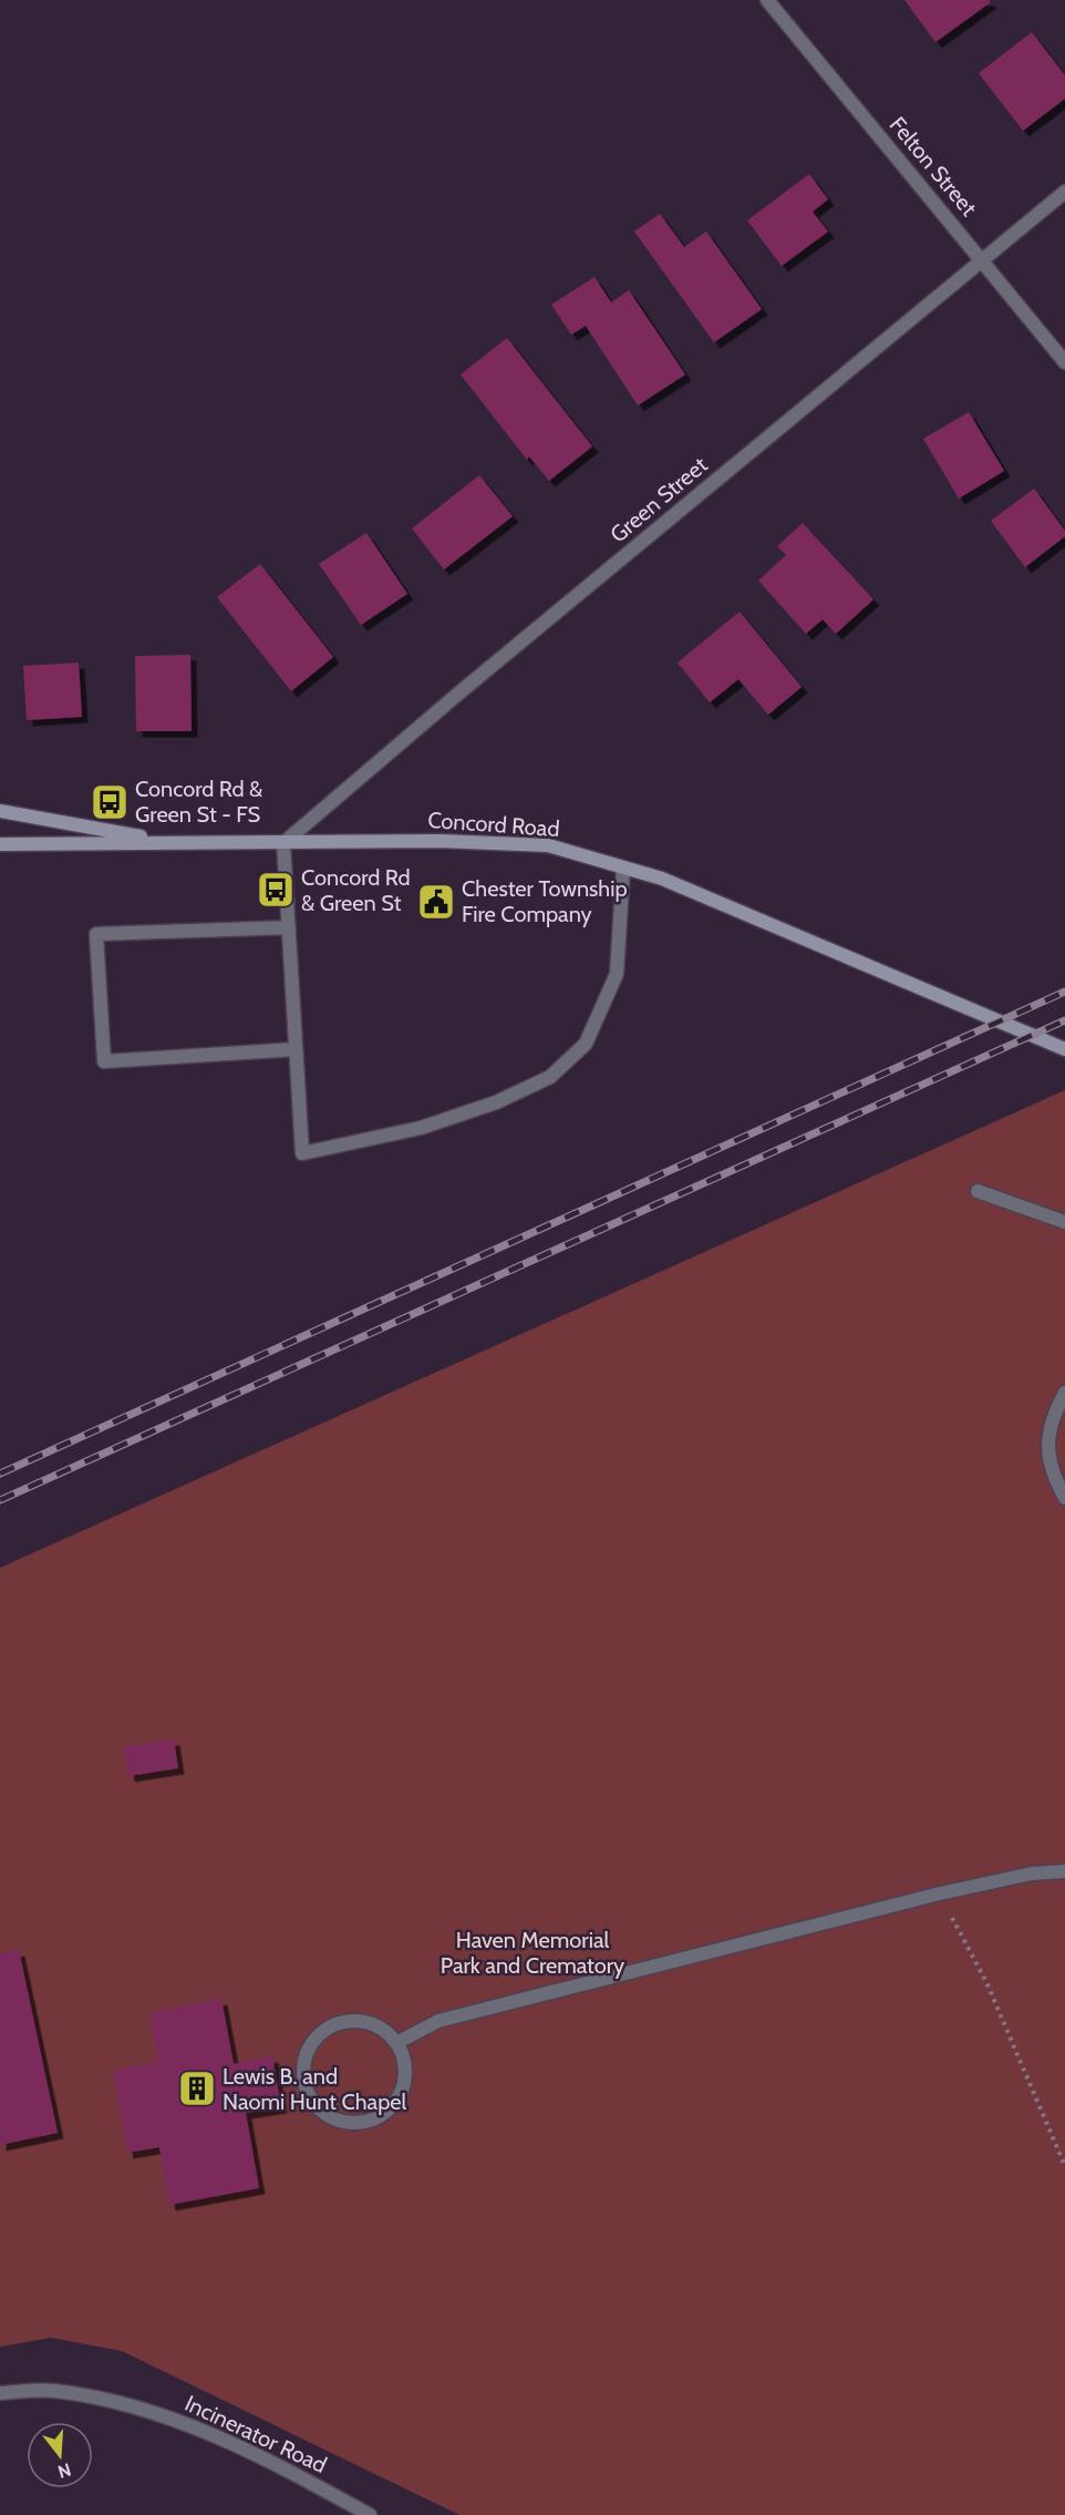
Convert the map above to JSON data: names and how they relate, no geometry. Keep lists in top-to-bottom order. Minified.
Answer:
{"streets":{"main road":["Concord Road"],"street":["Felton Street","Green Street","Incinerator Road"]},"crossings":[["Felton Street","Green Street"],["Green Street","Concord Road"]],"parks":["Haven Memorial Park and Crematory"],"places":{"bus stop":["Concord Rd & Green St - FS","Concord Rd & Green St"],"public building":["Chester Township Fire Company"],"building":["Lewis B. and Naomi Hunt Chapel"]},"north":"bottom"}
